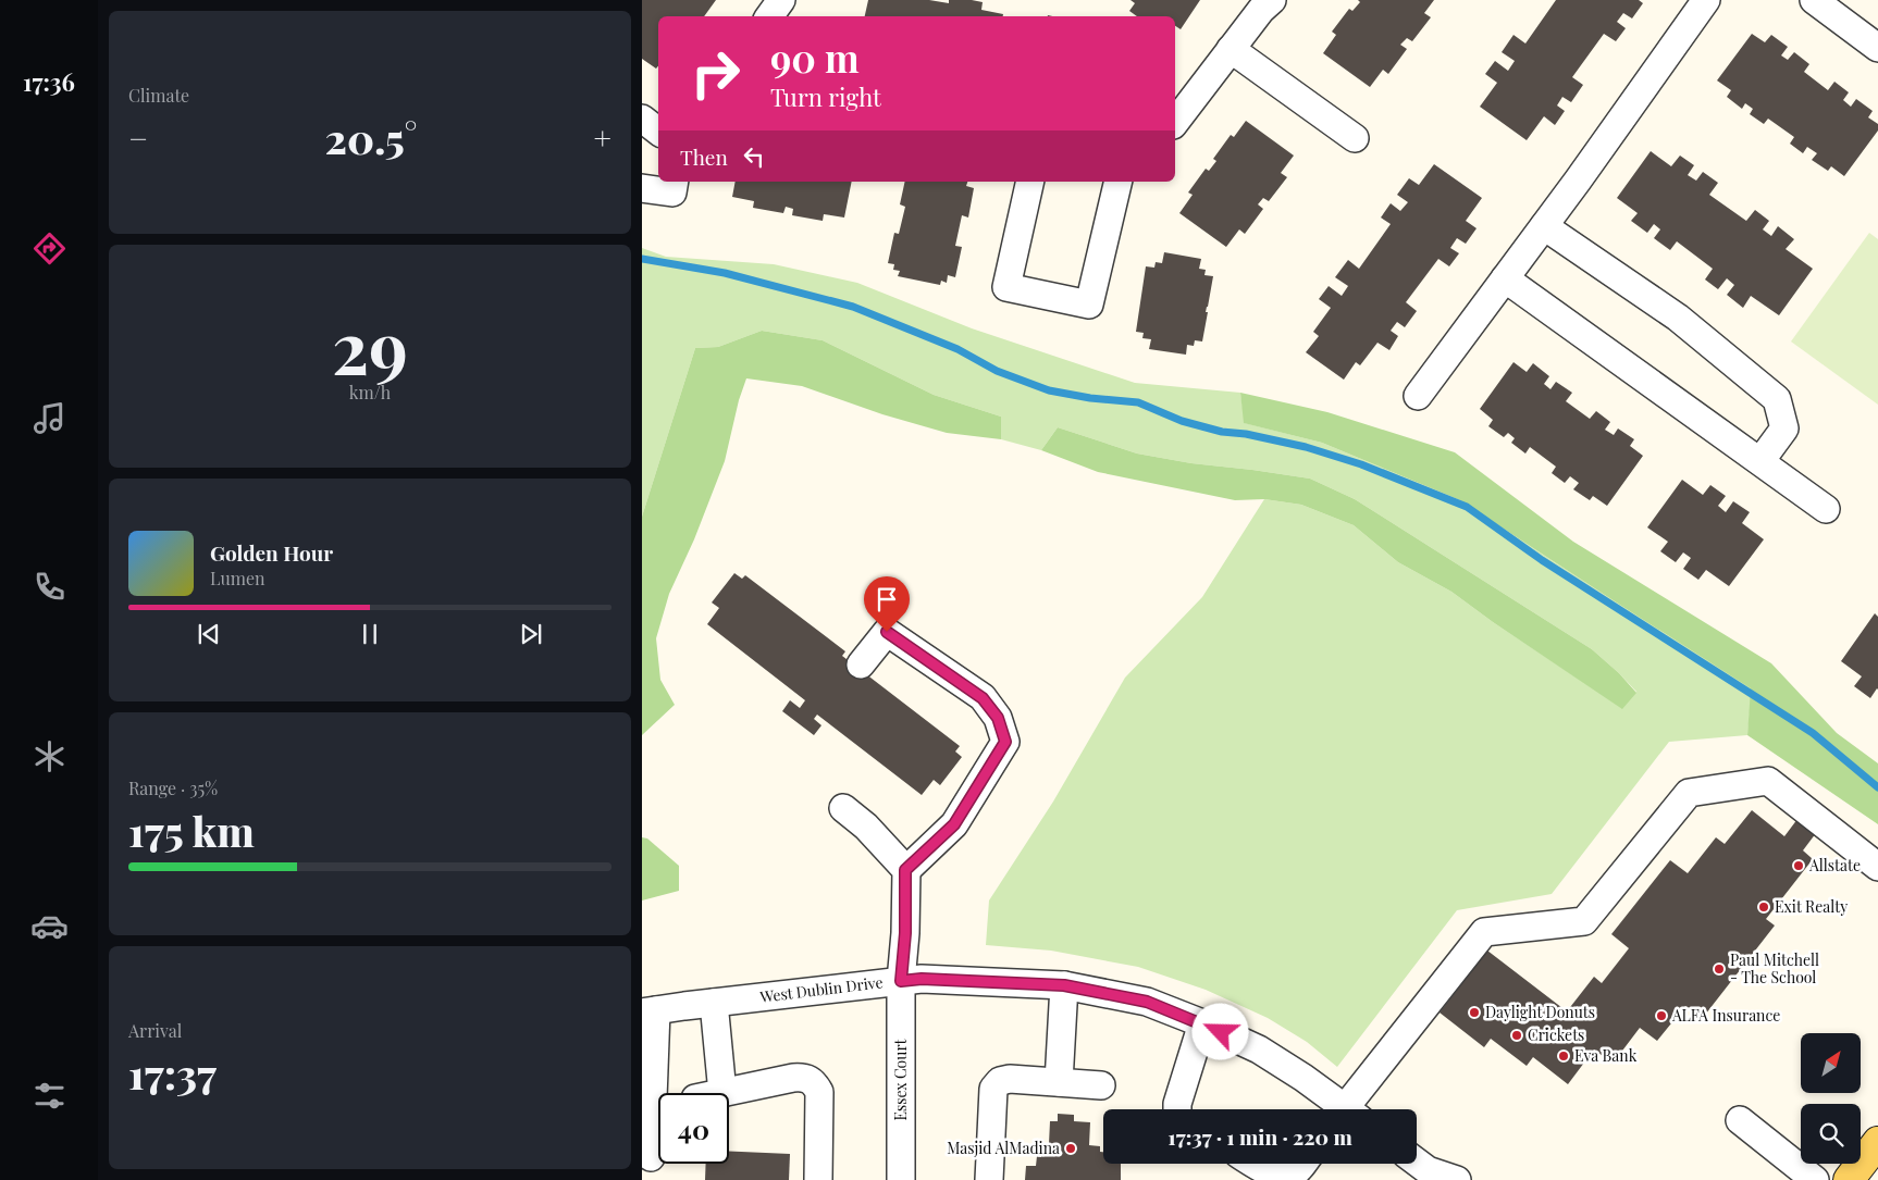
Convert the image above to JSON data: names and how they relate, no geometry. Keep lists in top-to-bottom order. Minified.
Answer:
{"streets":{"street":["West Dublin Drive","Essex Court"]},"crossings":[["West Dublin Drive","Essex Court"]],"places":["Allstate","Exit Realty","Paul Mitchell - The School","Daylight Donuts","ALFA Insurance","Crickets","Eva Bank","Masjid AlMadina"],"north":"top right","page":{"tabs":"17:36","tile":["Climate",["29","km/h"],["Range · 35%","175 km"],["Arrival","17:37"]],"turn":["90 m","Turn right"],"heat":["−","20.5°","+"],"then":"Then","song":["Golden Hour","Lumen"],"limit":"40","trip":"17:37 · 1 min · 220 m"}}
